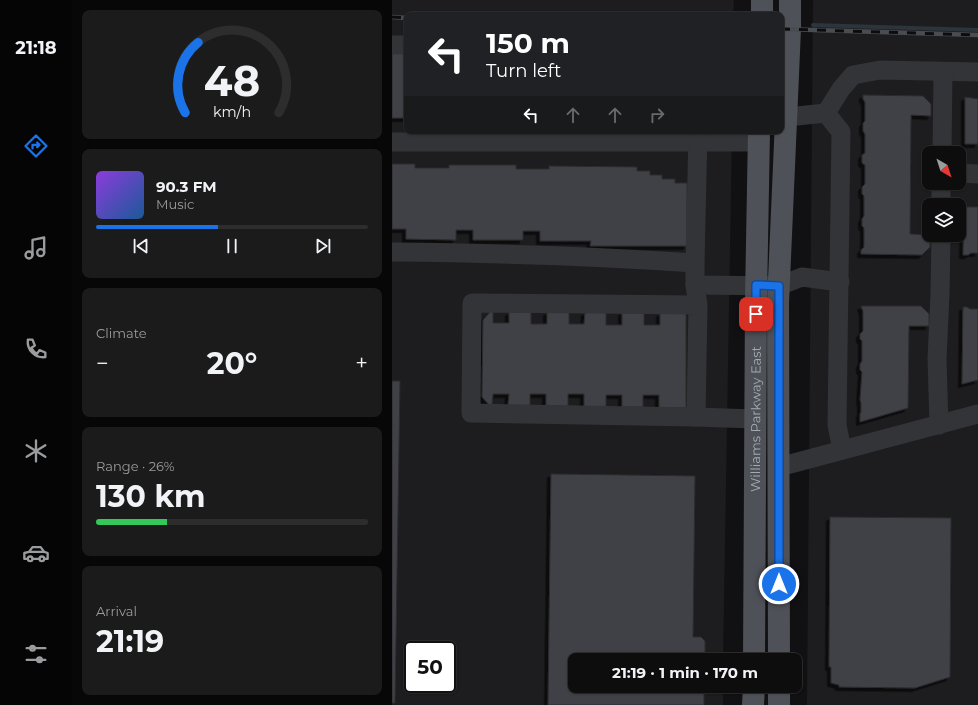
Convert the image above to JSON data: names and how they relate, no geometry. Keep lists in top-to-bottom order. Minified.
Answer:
{"streets":{"main road":["Williams Parkway East"]},"north":"bottom right","page":{"tabs":"21:18","turn":["150 m","Turn left"],"song":["90.3 FM","Music"],"tile":["Climate",["Range · 26%","130 km"],["Arrival","21:19"]],"heat":["−","20°","+"],"limit":"50","trip":"21:19 · 1 min · 170 m","gauge":["48","km/h"]}}
